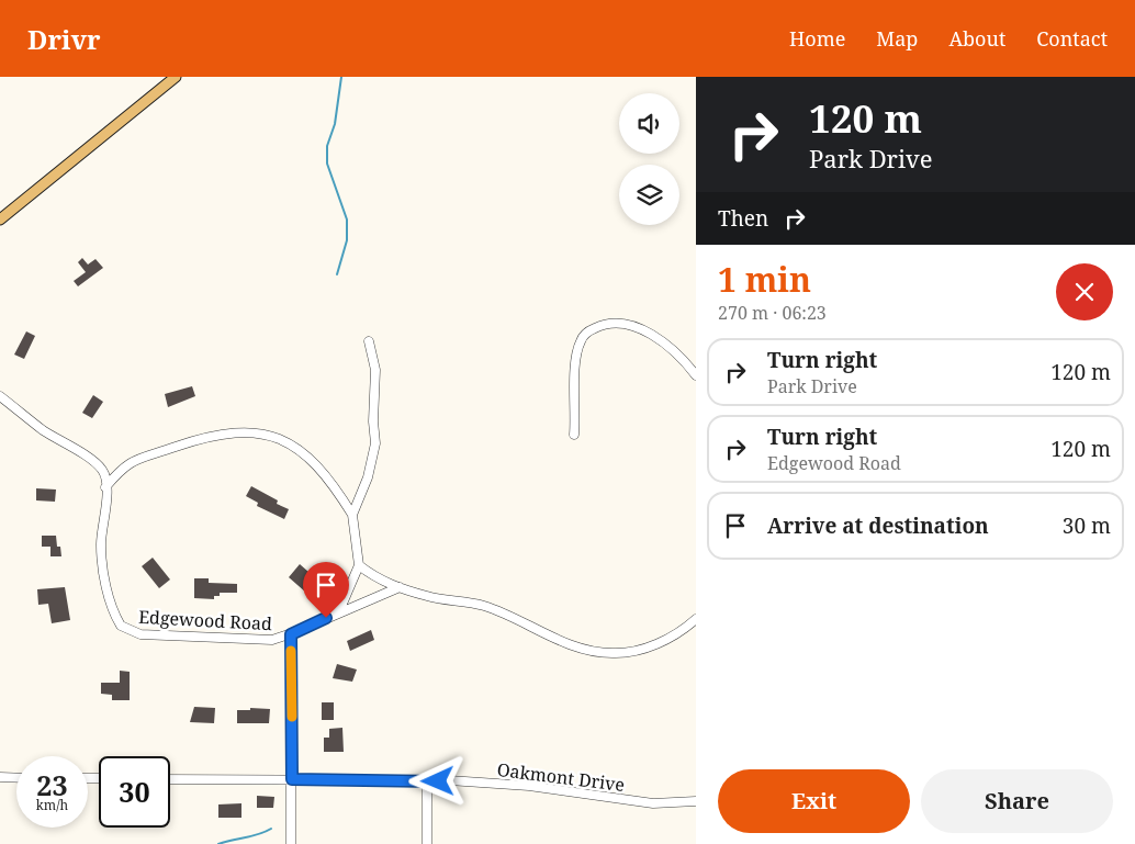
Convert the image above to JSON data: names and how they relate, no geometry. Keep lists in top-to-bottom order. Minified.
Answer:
{"streets":{"street":["Edgewood Road","Oakmont Drive"]},"page":{"header":"Drivr","nav":["Home","Map","About","Contact"],"turn":["120 m","Park Drive"],"then":"Then","heading":["1 min","270 m · 06:23"],"list":[{"name":"Turn right","note":"Park Drive","value":"120 m"},{"name":"Turn right","note":"Edgewood Road","value":"120 m"},{"name":"Arrive at destination","value":"30 m"}],"speed":"23 km/h","limit":"30","buttons":["Exit","Share"]}}
